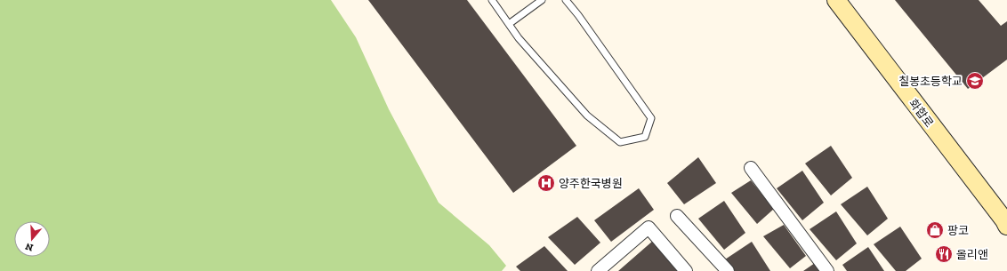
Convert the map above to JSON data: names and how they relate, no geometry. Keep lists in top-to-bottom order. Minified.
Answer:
{"streets":{"main road":["화합로"]},"places":{"school or university":["칠봉초등학교"],"hospital":["양주한국병원"],"shop":["팡코"],"restaurant":["올리앤"]},"north":"bottom"}
